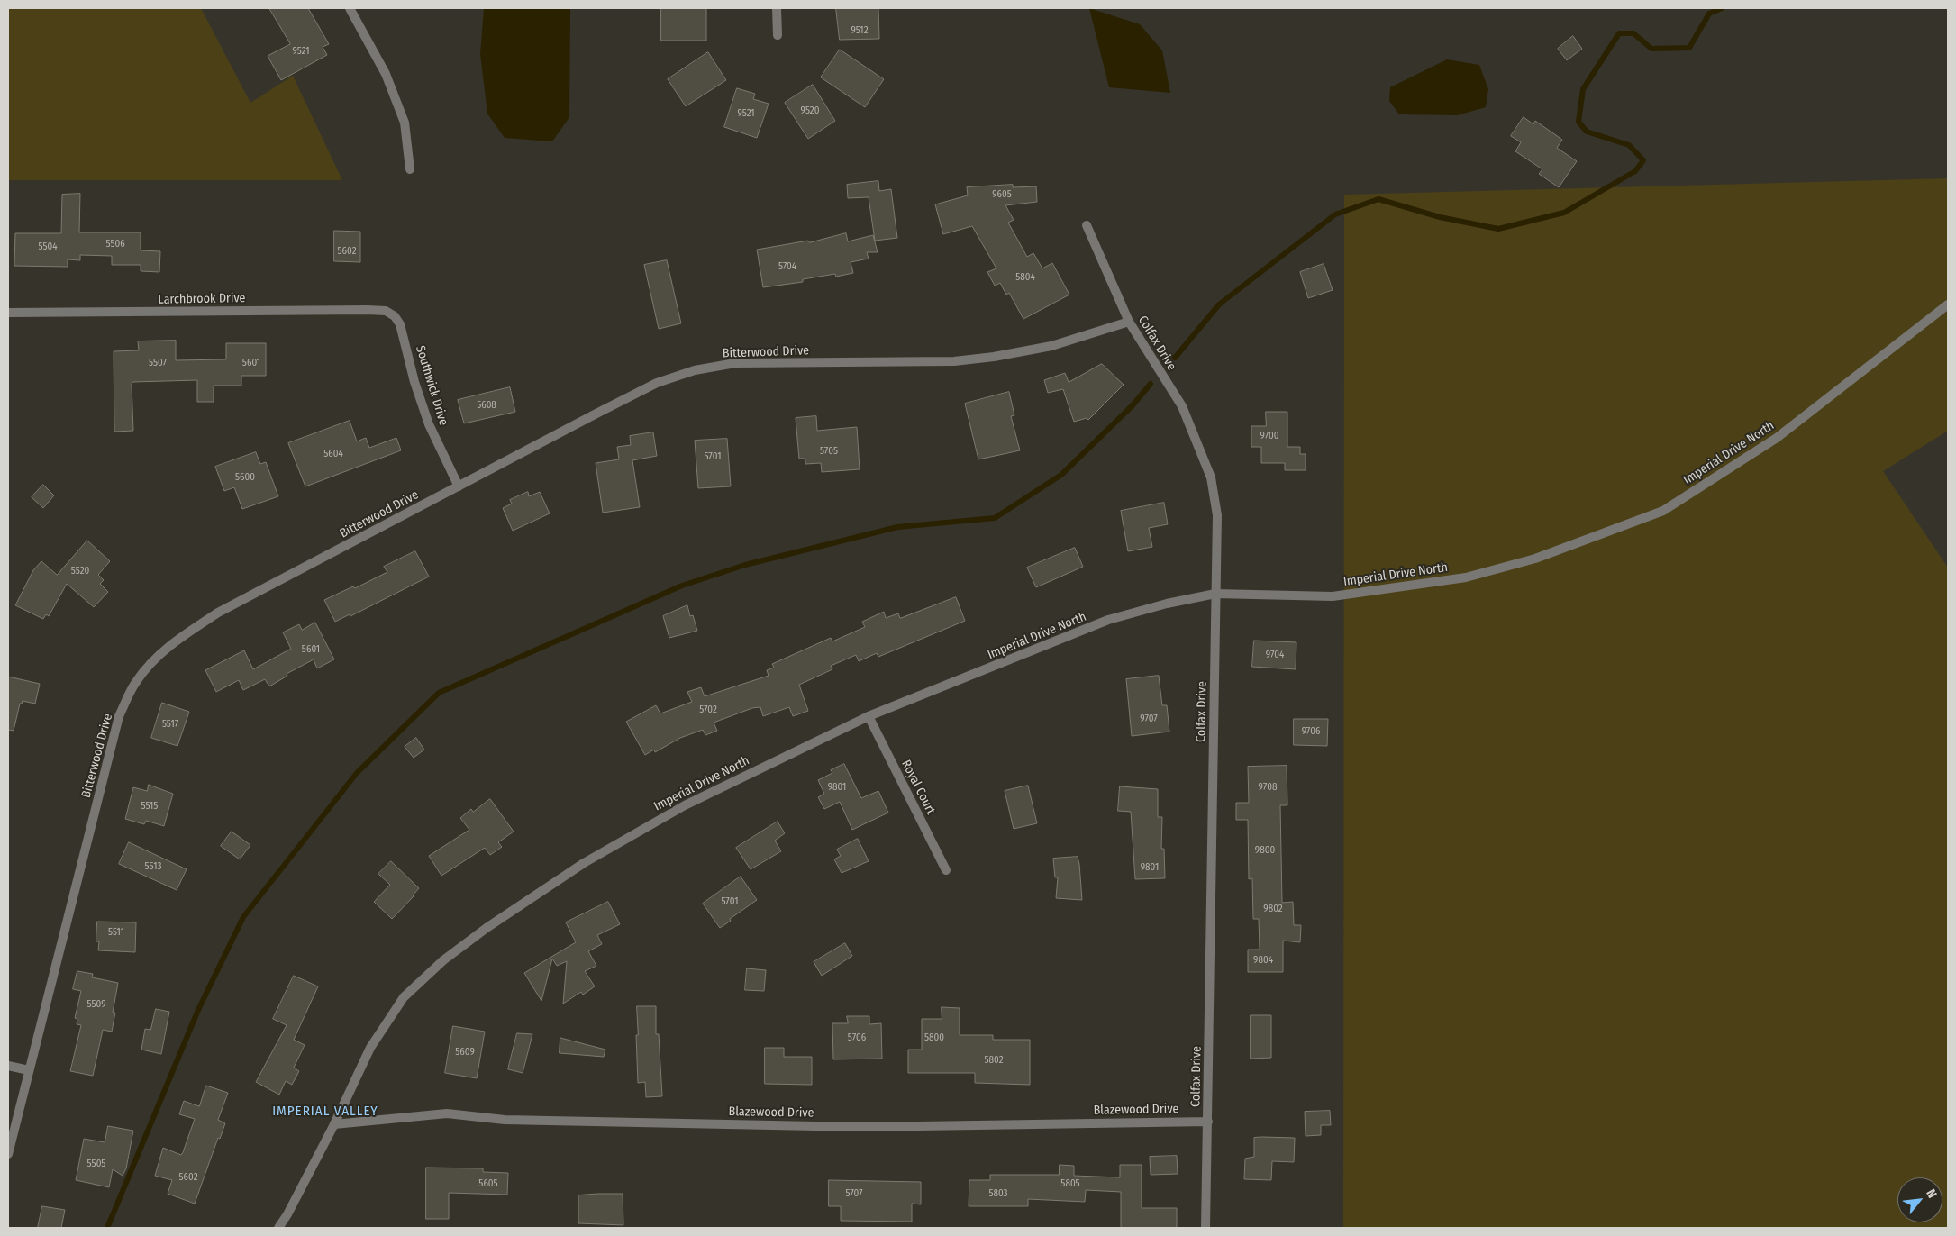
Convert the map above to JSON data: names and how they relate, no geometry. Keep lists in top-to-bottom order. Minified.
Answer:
{"streets":{"street":["Larchbrook Drive","Colfax Drive","Bitterwood Drive","Southwick Drive","Imperial Drive North","Royal Court","Blazewood Drive"]},"crossings":[["Larchbrook Drive","Southwick Drive"],["Colfax Drive","Bitterwood Drive"],["Colfax Drive","Imperial Drive North"],["Colfax Drive","Blazewood Drive"],["Bitterwood Drive","Southwick Drive"],["Imperial Drive North","Royal Court"],["Imperial Drive North","Blazewood Drive"]],"districts":["IMPERIAL VALLEY"],"house_numbers":["9512","9521","9520","9521","9605","5506","5504","5602","5704","5804","5507","5601","5608","9700","5705","5604","5701","5600","5520","5601","9704","5702","9707","5517","9706","9801","9708","5515","9800","5513","9801","5701","9802","5511","9804","5509","5706","5800","5609","5802","5505","5602","5605","5805","5707","5803"],"north":"top right"}
